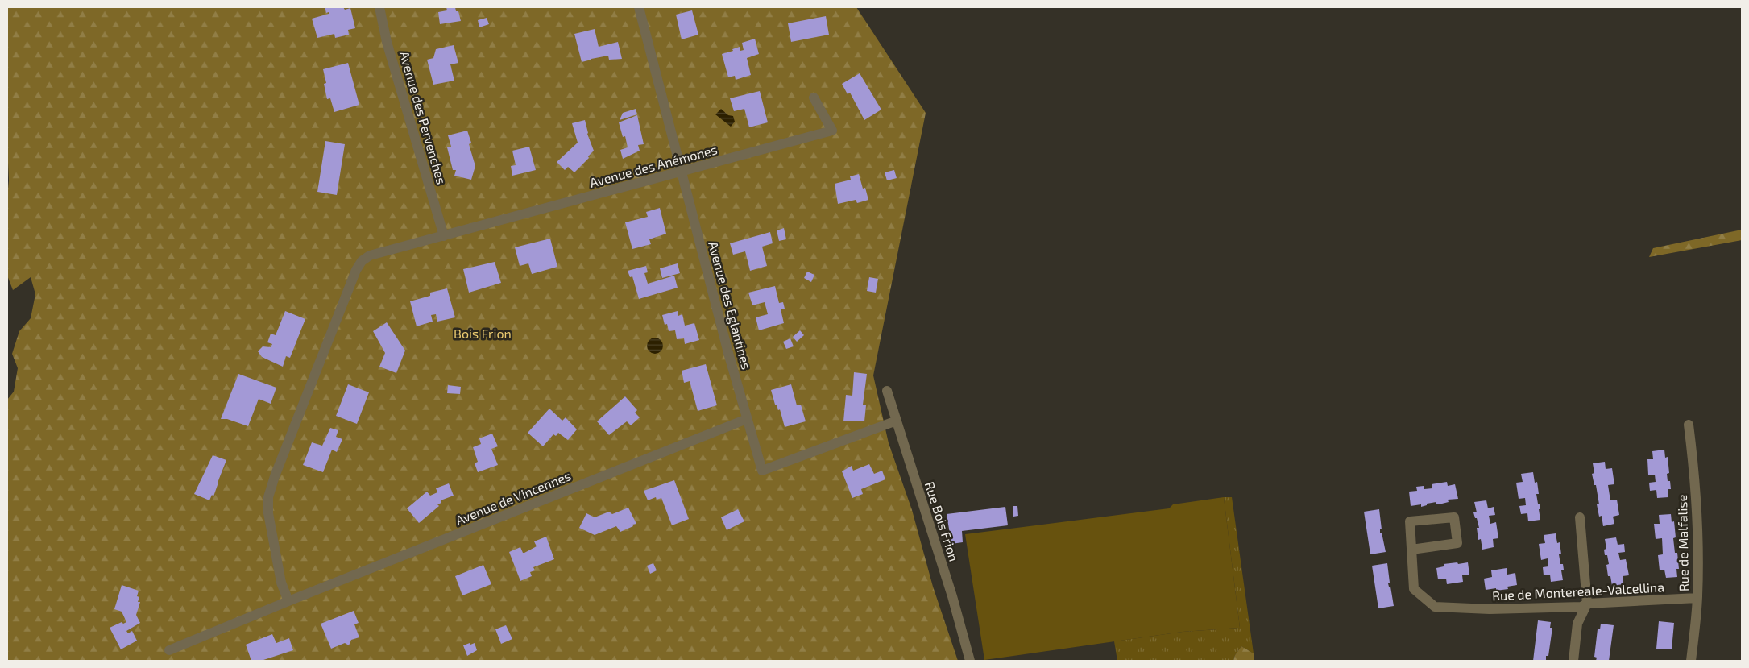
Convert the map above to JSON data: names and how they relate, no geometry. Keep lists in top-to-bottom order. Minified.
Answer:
{"streets":{"street":["Avenue des Pervenches","Avenue des Anémones","Avenue des Eglantines","Avenue de Vincennes","Rue Bois Frion","Rue de Malfalise","Rue de Montereale-Valcellina"]},"crossings":[["Avenue des Pervenches","Avenue des Anémones"],["Avenue des Anémones","Avenue des Eglantines"],["Avenue des Eglantines","Avenue de Vincennes"],["Avenue des Eglantines","Rue Bois Frion"],["Rue de Malfalise","Rue de Montereale-Valcellina"]],"parks":["Bois Frion"]}
